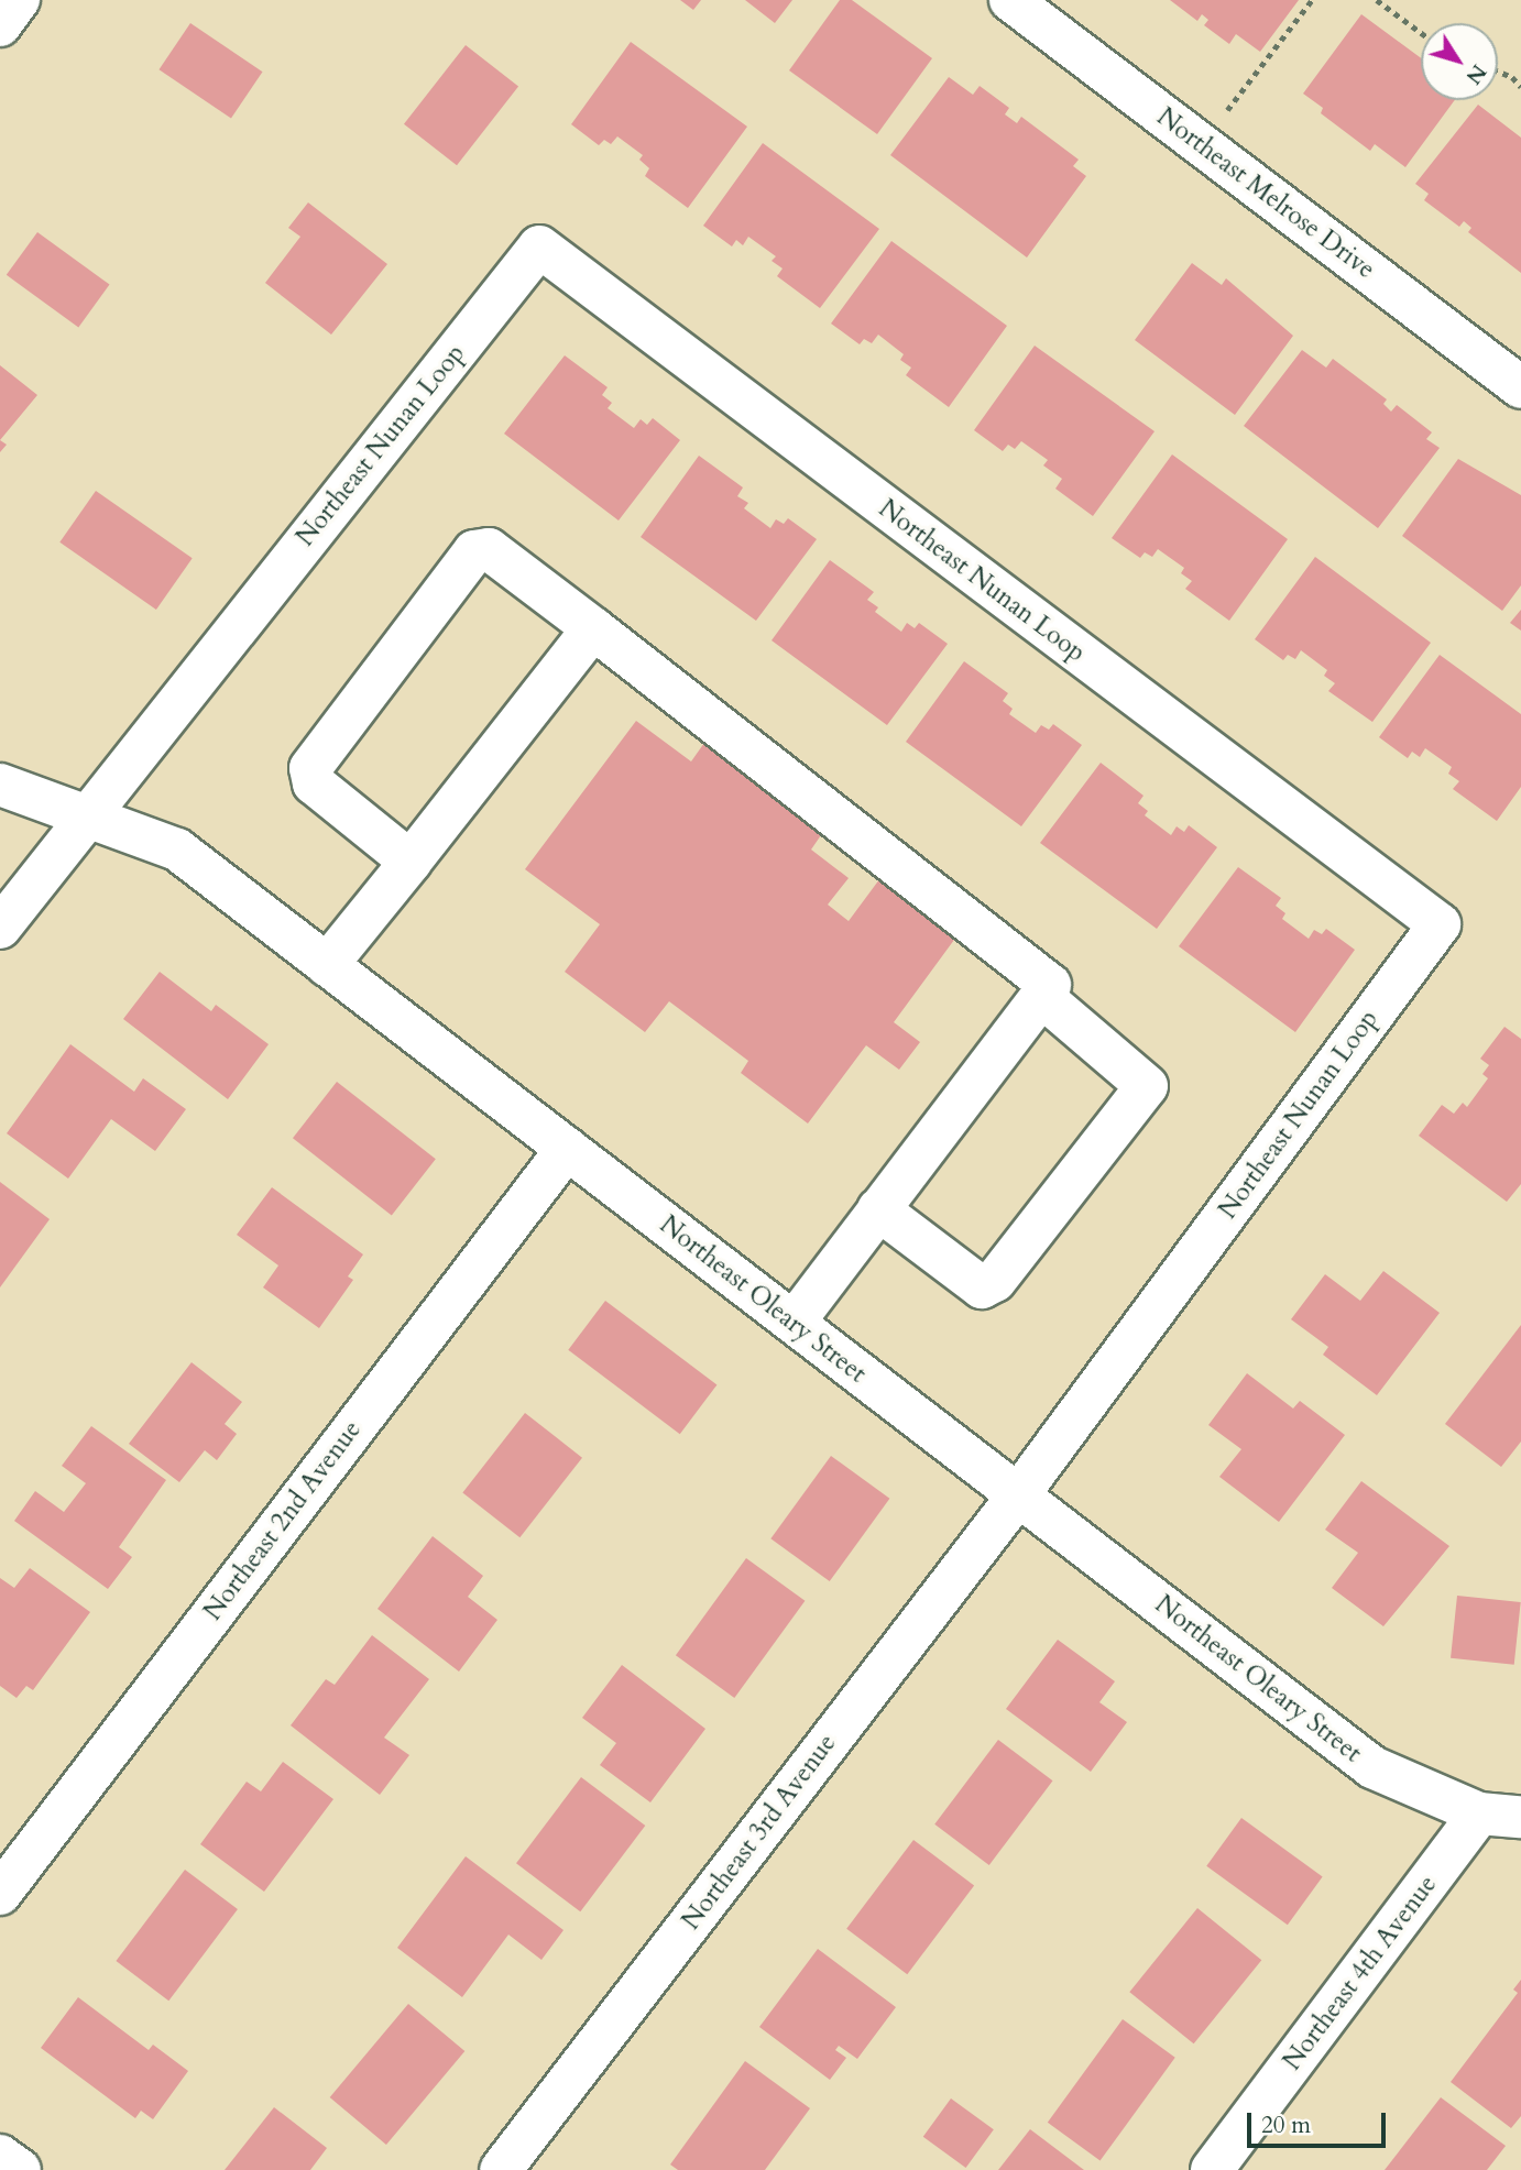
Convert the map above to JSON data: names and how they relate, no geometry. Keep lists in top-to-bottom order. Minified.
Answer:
{"streets":{"street":["Northeast Melrose Drive","Northeast Nunan Loop","Northeast Oleary Street","Northeast 2nd Avenue","Northeast 3rd Avenue","Northeast 4th Avenue"]},"crossings":[["Northeast Nunan Loop","Northeast Oleary Street"],["Northeast Nunan Loop","Northeast 3rd Avenue"],["Northeast Oleary Street","Northeast 2nd Avenue"],["Northeast Oleary Street","Northeast 3rd Avenue"],["Northeast Oleary Street","Northeast 4th Avenue"]],"scale_bar":"20 m","north":"bottom right"}
